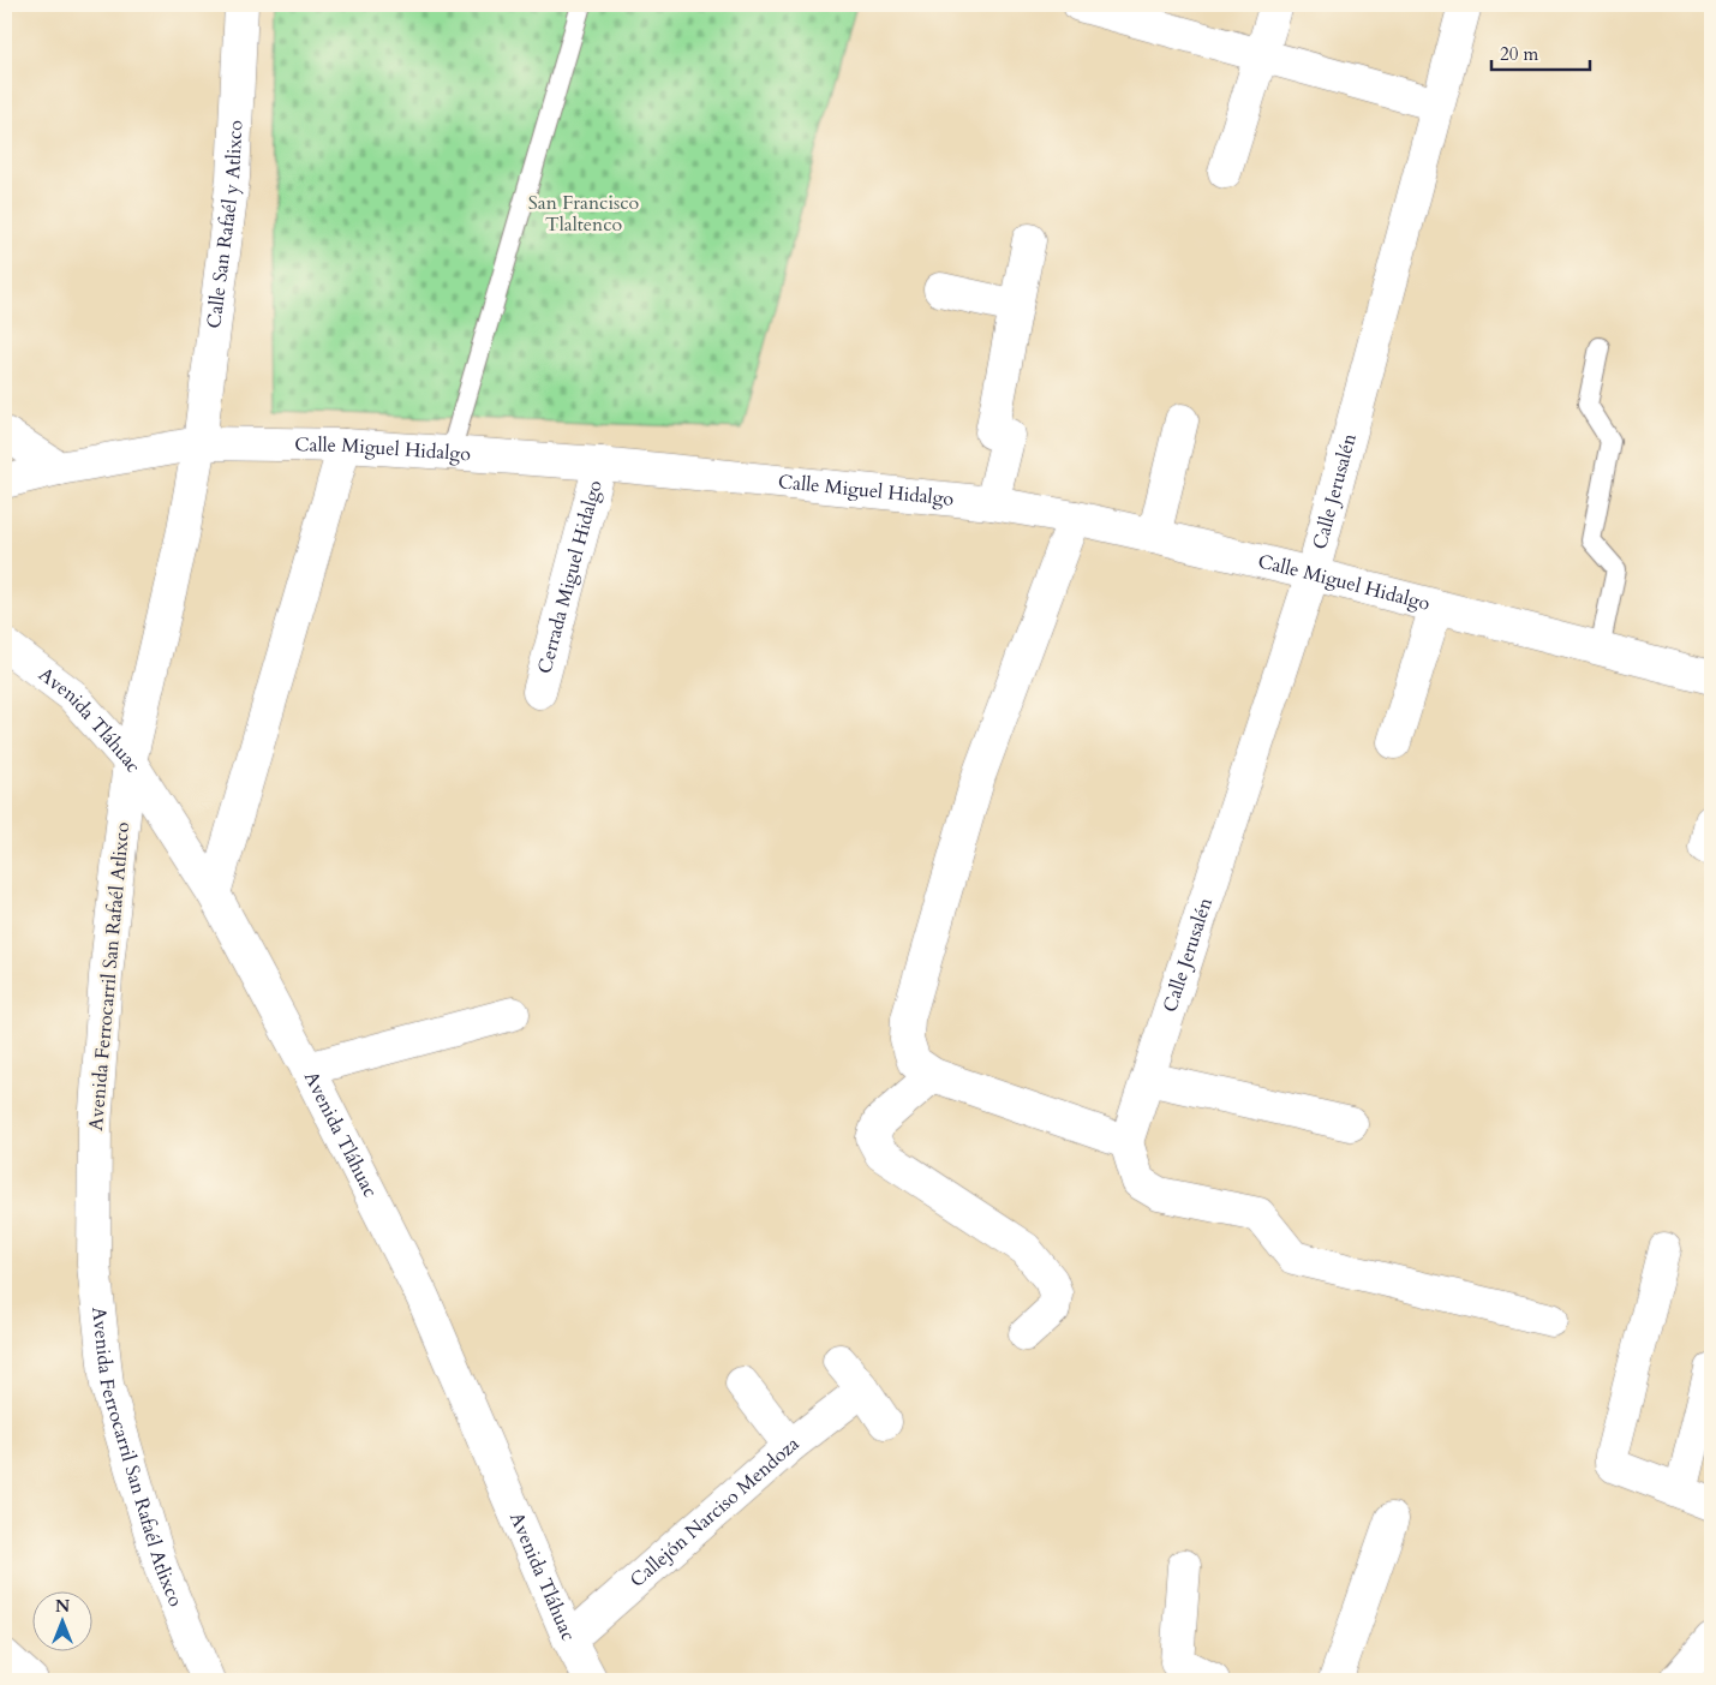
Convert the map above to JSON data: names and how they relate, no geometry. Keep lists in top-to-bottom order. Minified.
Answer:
{"streets":{"street":["Calle San Rafaél y Atlixco","Calle Miguel Hidalgo","Calle Jerusalén","Cerrada Miguel Hidalgo","Avenida Tláhuac","Avenida Ferrocarril San Rafaél Atlixco","Callejón Narciso Mendoza"]},"crossings":[["Calle San Rafaél y Atlixco","Calle Miguel Hidalgo"],["Calle San Rafaél y Atlixco","Avenida Ferrocarril San Rafaél Atlixco"],["Calle Miguel Hidalgo","Calle Jerusalén"],["Calle Miguel Hidalgo","Cerrada Miguel Hidalgo"],["Calle Miguel Hidalgo","Avenida Ferrocarril San Rafaél Atlixco"],["Avenida Tláhuac","Avenida Ferrocarril San Rafaél Atlixco"],["Avenida Tláhuac","Callejón Narciso Mendoza"]],"parks":["San Francisco Tlaltenco"],"scale_bar":"20 m","north":"top"}
